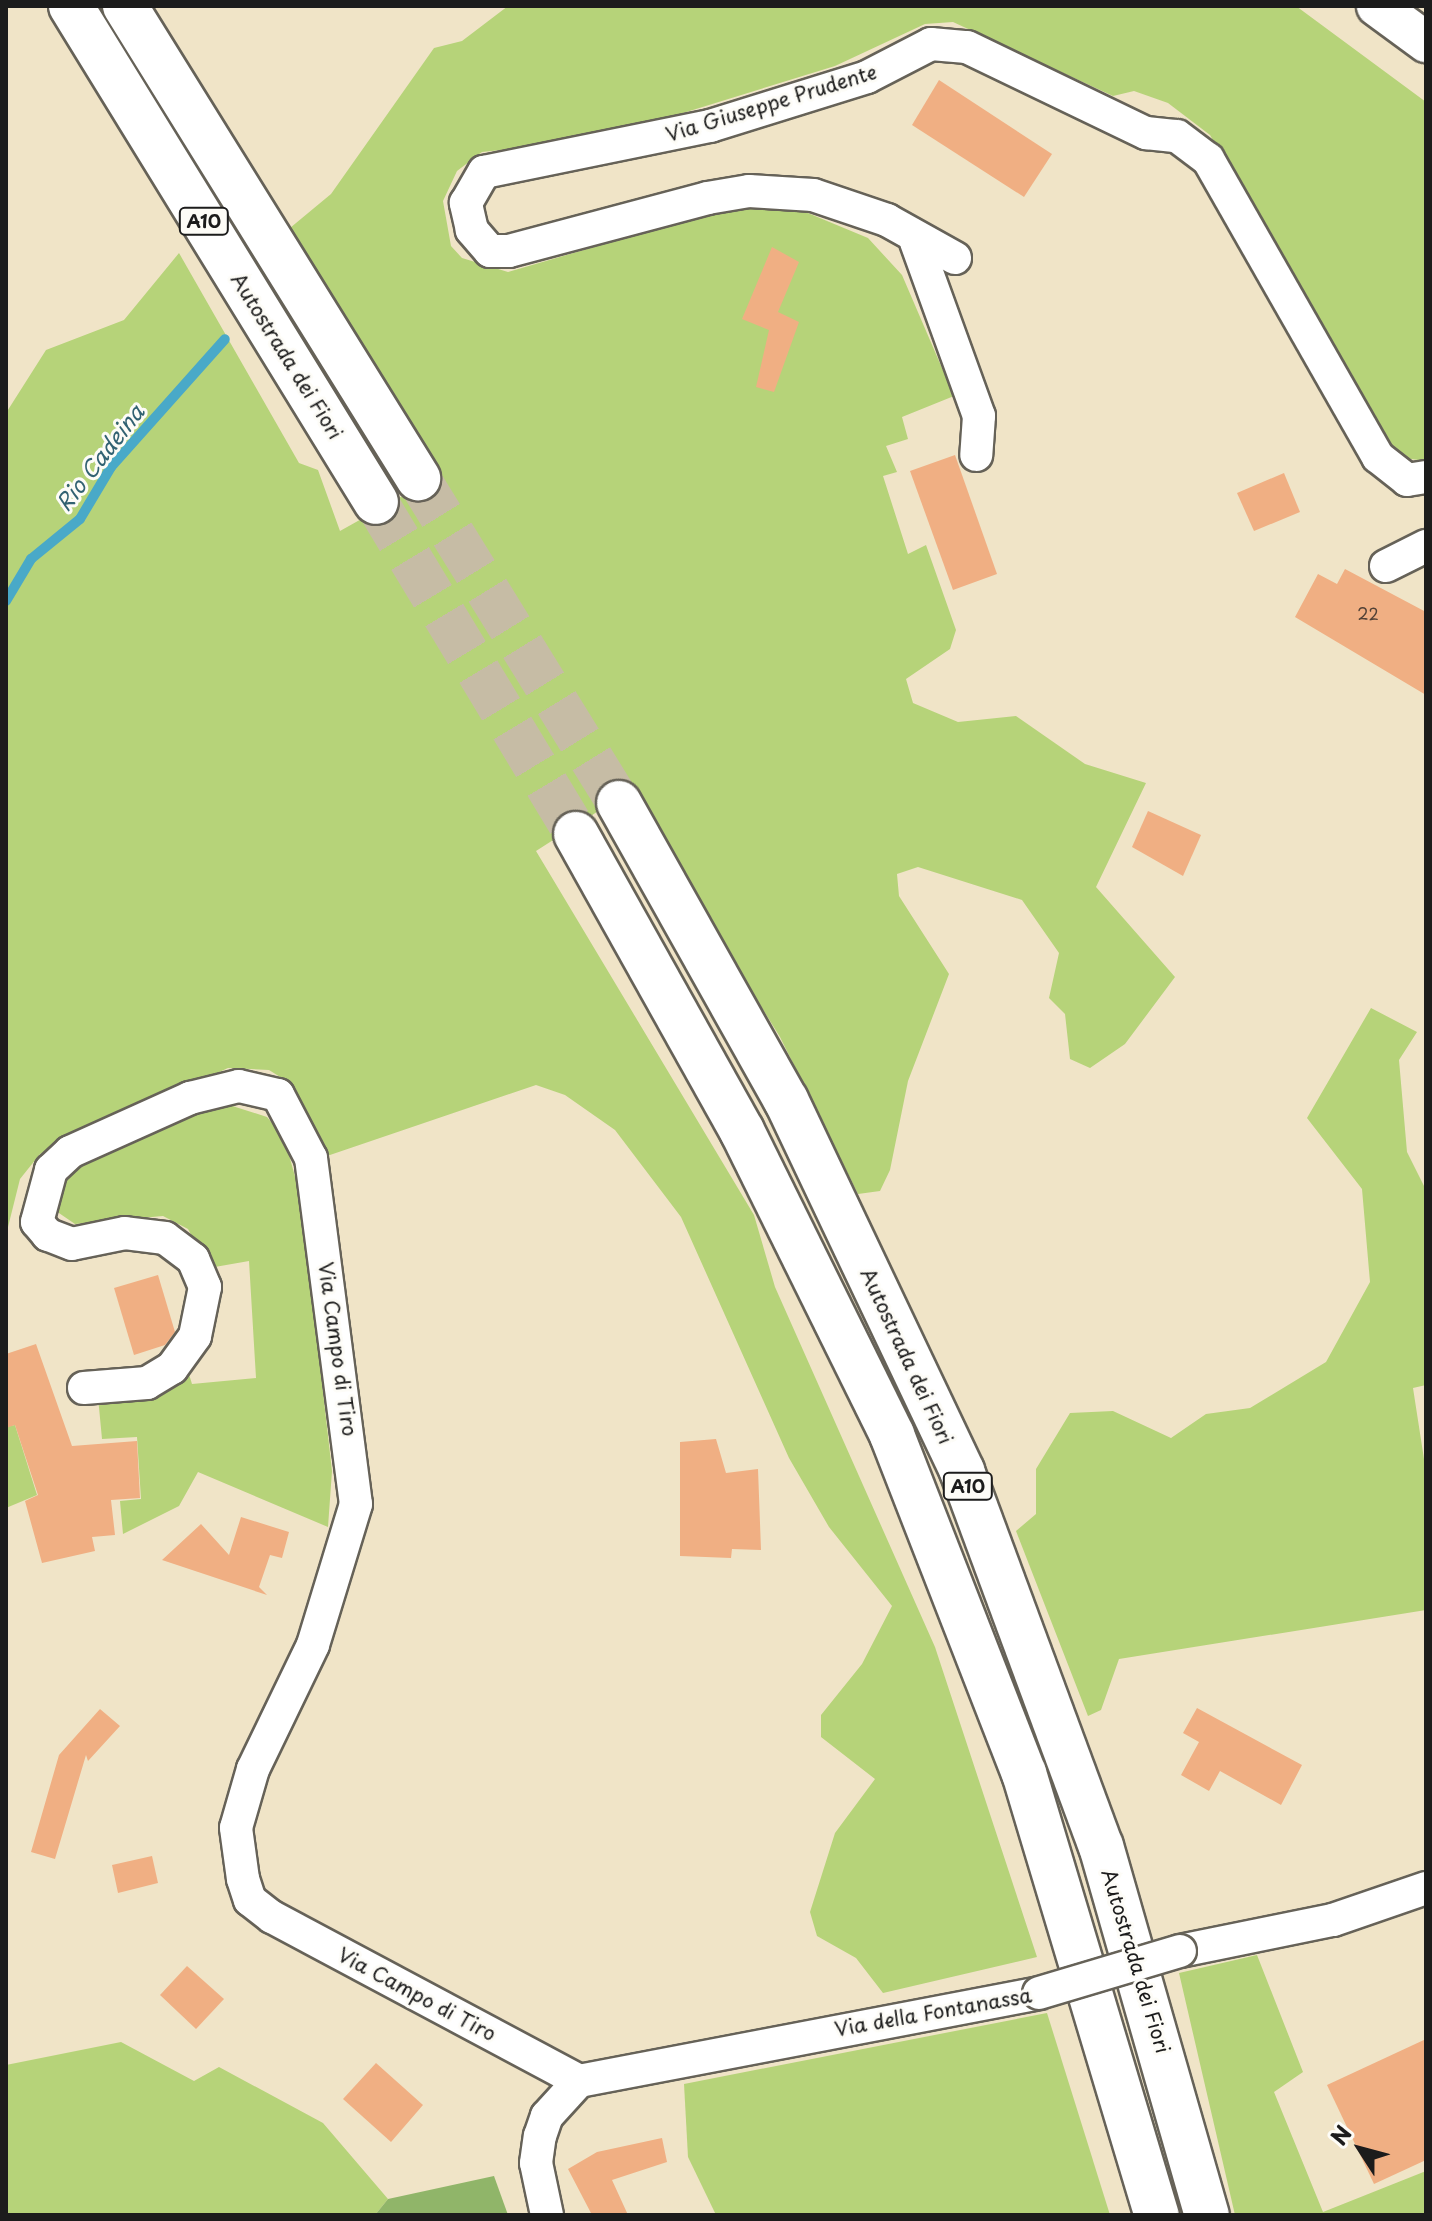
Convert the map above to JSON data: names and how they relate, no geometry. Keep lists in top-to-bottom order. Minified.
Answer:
{"streets":{"highway":["A10","Autostrada dei Fiori"],"street":["Via Giuseppe Prudente","Via Campo di Tiro","Via della Fontanassa"]},"crossings":[["Via Campo di Tiro","Via della Fontanassa"]],"water":["Rio Cadeina"],"house_numbers":["22"],"north":"top left"}
